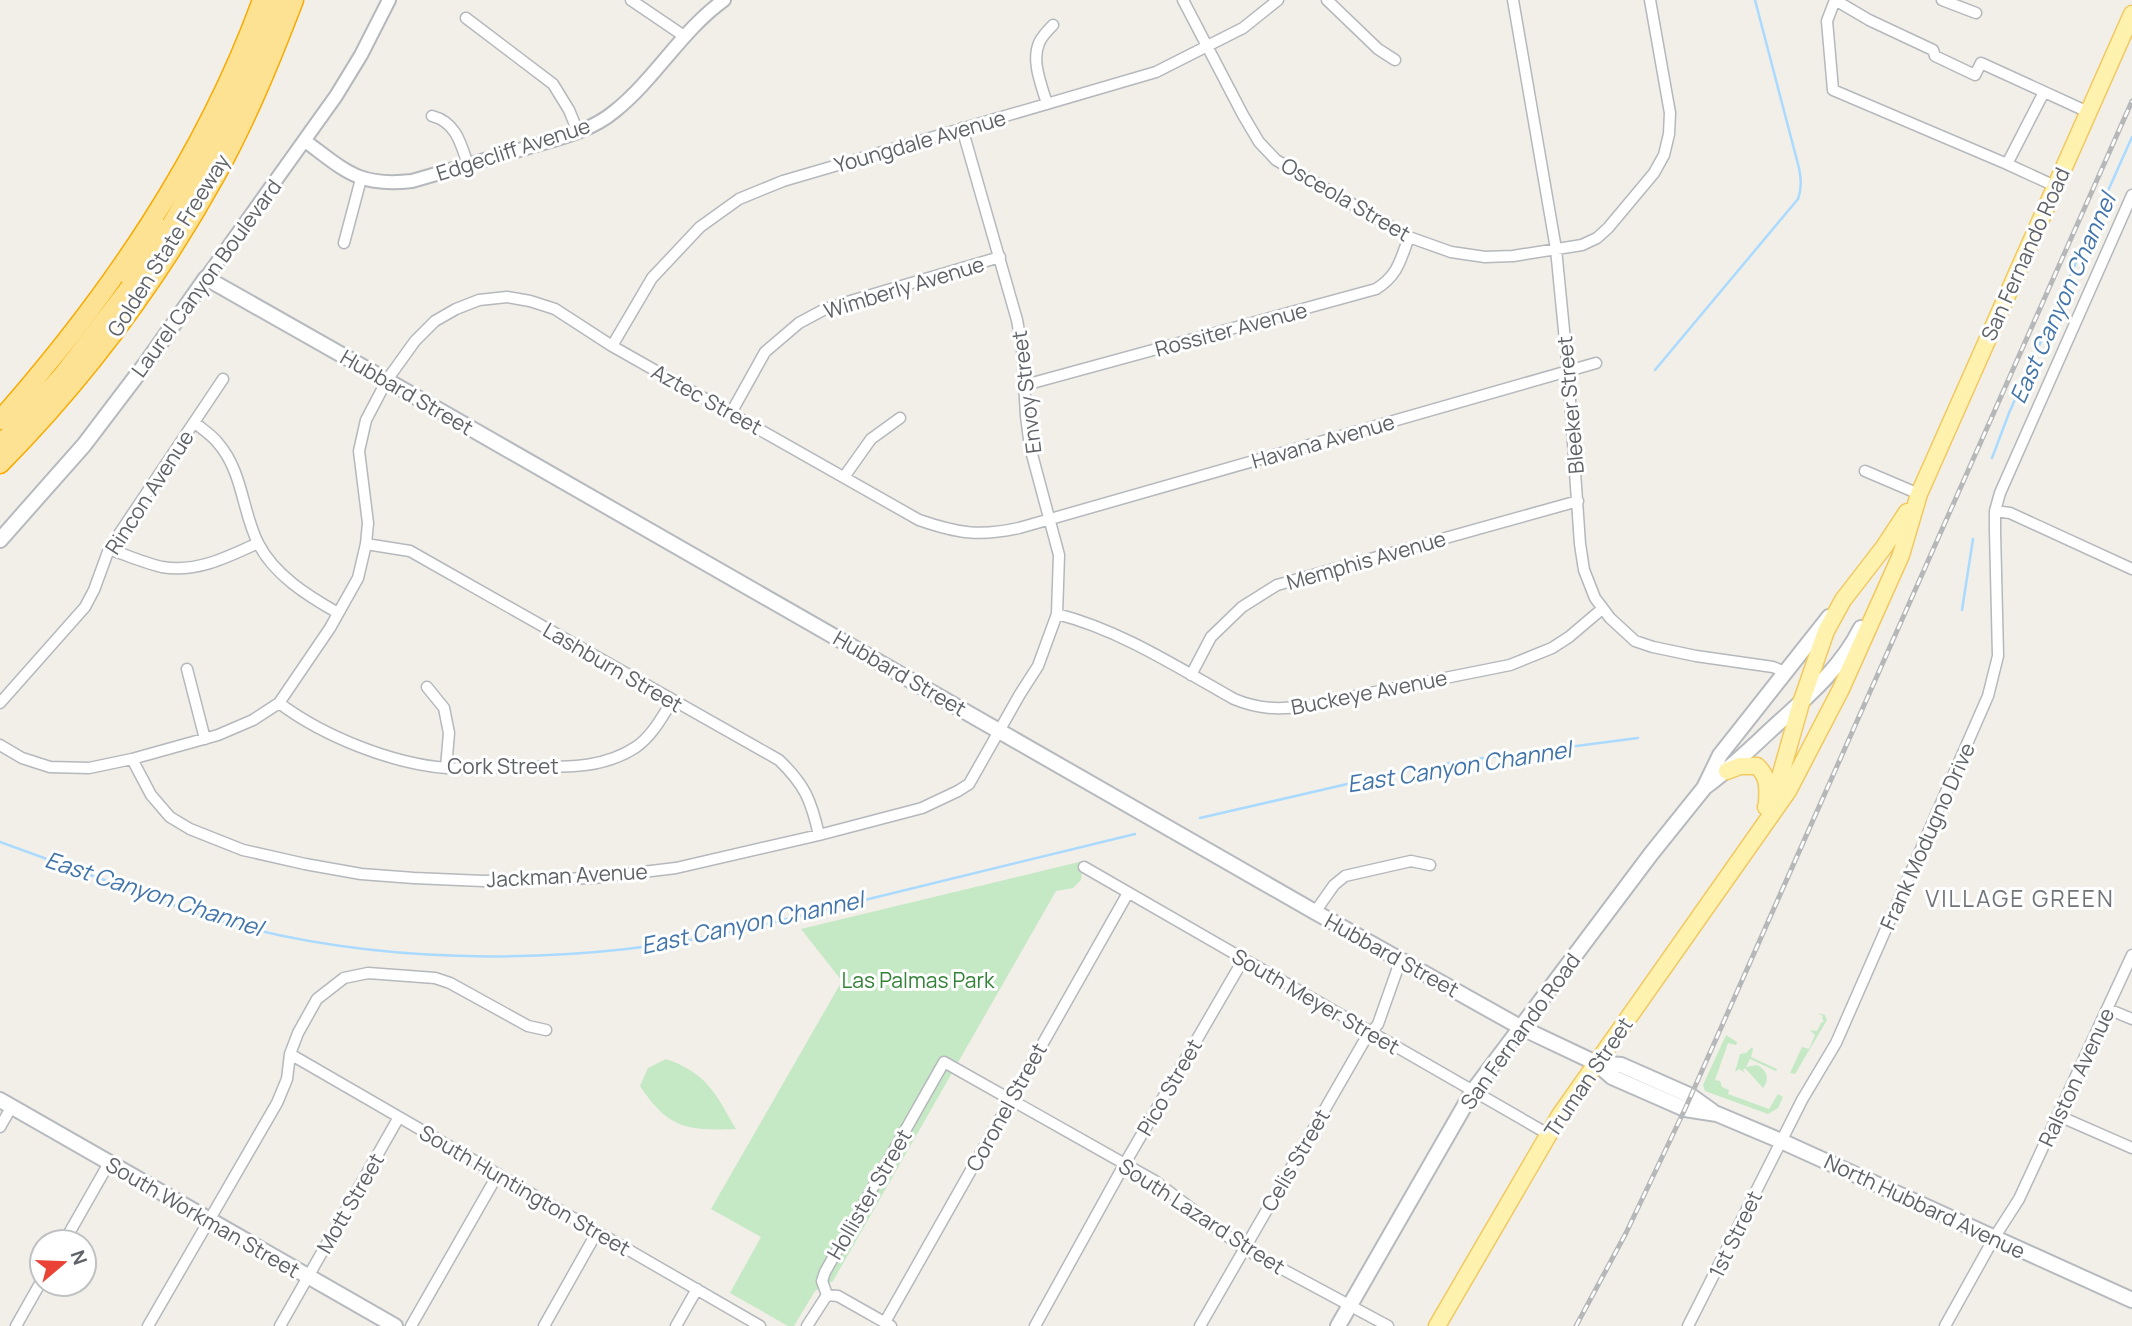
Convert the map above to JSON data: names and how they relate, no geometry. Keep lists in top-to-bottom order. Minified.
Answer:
{"streets":{"highway":["Golden State Freeway"],"main road":["San Fernando Road","Laurel Canyon Boulevard","Hubbard Street","Truman Street","North Hubbard Avenue","South Workman Street"],"street":["Youngdale Avenue","Edgecliff Avenue","Osceola Street","Wimberly Avenue","Rossiter Avenue","Envoy Street","Aztec Street","Bleeker Street","Havana Avenue","Rincon Avenue","Memphis Avenue","Lashburn Street","Buckeye Avenue","Cork Street","Frank Modugno Drive","Jackman Avenue","South Meyer Street","Ralston Avenue","Pico Street","Coronel Street","Celis Street","South Huntington Street","Hollister Street","Mott Street","South Lazard Street","1st Street"]},"crossings":[["Youngdale Avenue","Osceola Street"],["Youngdale Avenue","Envoy Street"],["Youngdale Avenue","Aztec Street"],["Edgecliff Avenue","Laurel Canyon Boulevard"],["Osceola Street","Rossiter Avenue"],["Osceola Street","Bleeker Street"],["San Fernando Road","Hubbard Street"],["San Fernando Road","Bleeker Street"],["San Fernando Road","South Meyer Street"],["San Fernando Road","Truman Street"],["San Fernando Road","South Lazard Street"],["Laurel Canyon Boulevard","Hubbard Street"],["Wimberly Avenue","Envoy Street"],["Wimberly Avenue","Aztec Street"],["Rossiter Avenue","Envoy Street"],["Hubbard Street","Envoy Street"],["Hubbard Street","Aztec Street"],["Hubbard Street","Jackman Avenue"],["Hubbard Street","Truman Street"],["Hubbard Street","Celis Street"],["Hubbard Street","North Hubbard Avenue"],["Envoy Street","Aztec Street"],["Envoy Street","Havana Avenue"],["Envoy Street","Buckeye Avenue"],["Envoy Street","Jackman Avenue"],["Aztec Street","Havana Avenue"],["Aztec Street","Lashburn Street"],["Aztec Street","Cork Street"],["Bleeker Street","Havana Avenue"],["Bleeker Street","Memphis Avenue"],["Bleeker Street","Buckeye Avenue"],["Memphis Avenue","Buckeye Avenue"],["Lashburn Street","Cork Street"],["Lashburn Street","Jackman Avenue"],["Frank Modugno Drive","North Hubbard Avenue"],["Frank Modugno Drive","1st Street"],["South Meyer Street","Truman Street"],["South Meyer Street","Pico Street"],["South Meyer Street","Coronel Street"],["South Meyer Street","Celis Street"],["Ralston Avenue","North Hubbard Avenue"],["Pico Street","South Lazard Street"],["Coronel Street","South Lazard Street"],["Celis Street","South Lazard Street"],["South Huntington Street","Mott Street"],["Hollister Street","South Lazard Street"],["Mott Street","South Workman Street"],["North Hubbard Avenue","1st Street"]],"districts":["VILLAGE GREEN"],"water":["East Canyon Channel"],"parks":["Las Palmas Park"],"north":"right"}
